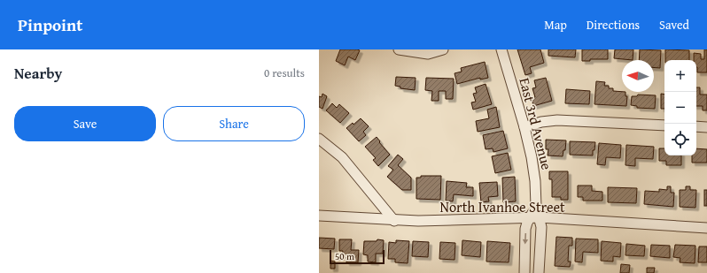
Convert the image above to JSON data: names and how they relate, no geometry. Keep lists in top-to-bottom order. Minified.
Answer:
{"streets":{"street":["East 3rd Avenue","North Ivanhoe Street"]},"crossings":[["East 3rd Avenue","North Ivanhoe Street"]],"scale_bar":"50 m","north":"left","page":{"header":"Pinpoint","nav":["Map","Directions","Saved"],"heading":["Nearby","0 results"],"map_buttons":["+","−"],"buttons":["Save","Share"],"scale":"50 m"}}
